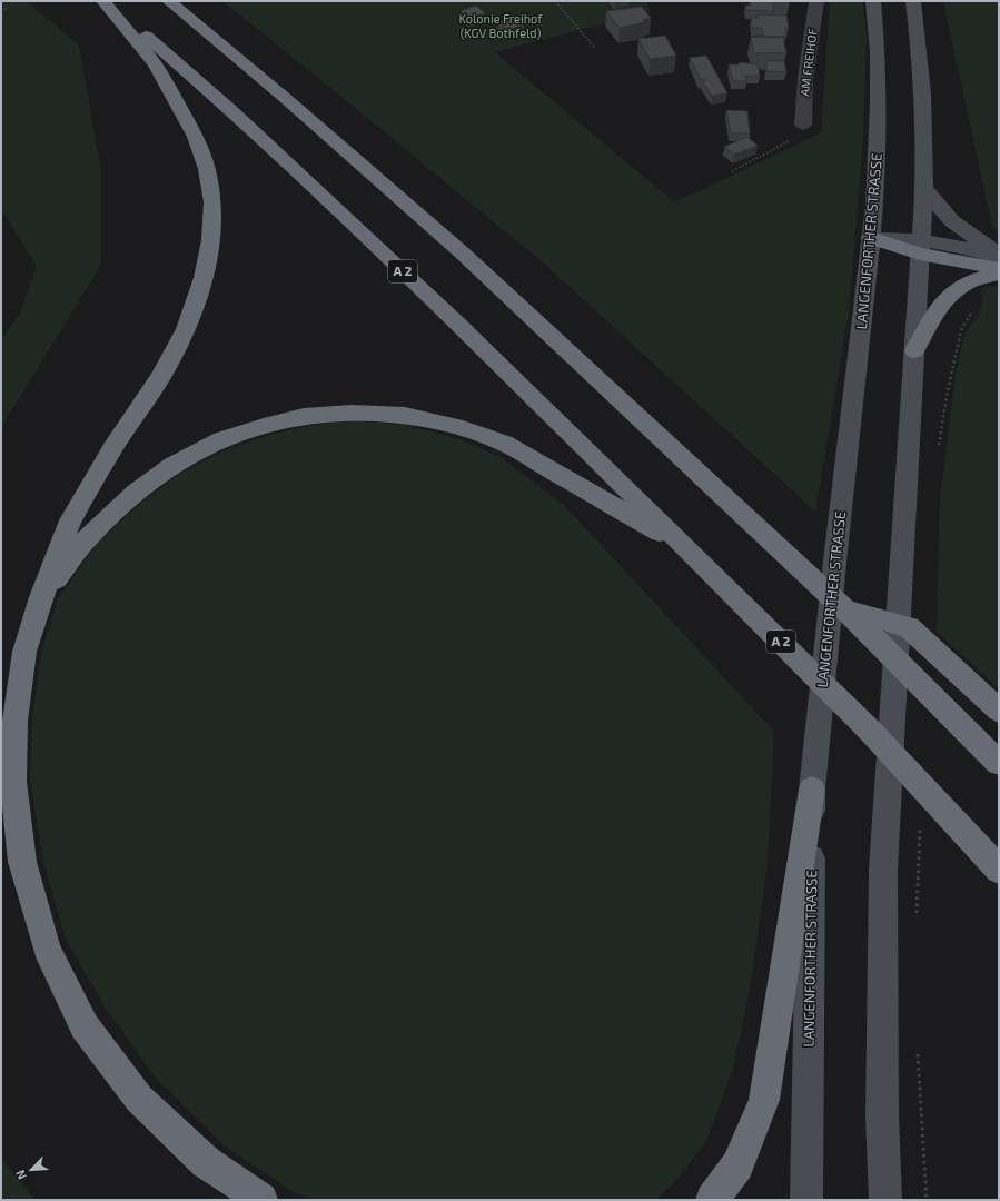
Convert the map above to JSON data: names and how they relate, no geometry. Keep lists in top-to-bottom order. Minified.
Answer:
{"streets":{"highway":["A 2"],"main road":["LANGENFORTHER STRASSE"],"street":["AM FREIHOF"]},"parks":["Kolonie Freihof (KGV Bothfeld)"],"north":"bottom left"}
